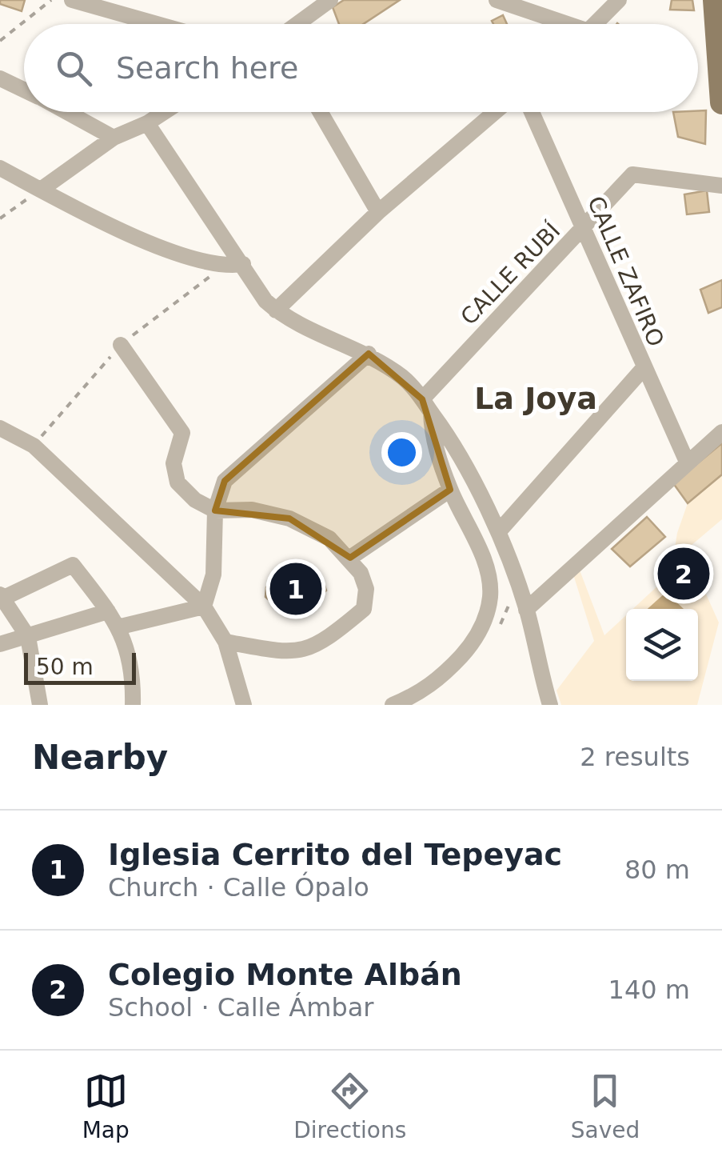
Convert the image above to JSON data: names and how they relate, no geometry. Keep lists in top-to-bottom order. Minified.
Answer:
{"streets":{"street":["CALLE ZAFIRO","CALLE RUBÍ"]},"crossings":[["CALLE ZAFIRO","CALLE RUBÍ"]],"districts":["La Joya"],"scale_bar":"50 m","page":{"search":"Search here","pins":["2","1"],"scale":"50 m","heading":["Nearby","2 results"],"list":[{"mark":"1","name":"Iglesia Cerrito del Tepeyac","note":"Church · Calle Ópalo","value":"80 m"},{"mark":"2","name":"Colegio Monte Albán","note":"School · Calle Ámbar","value":"140 m"}],"nav":["Map","Directions","Saved"]}}
